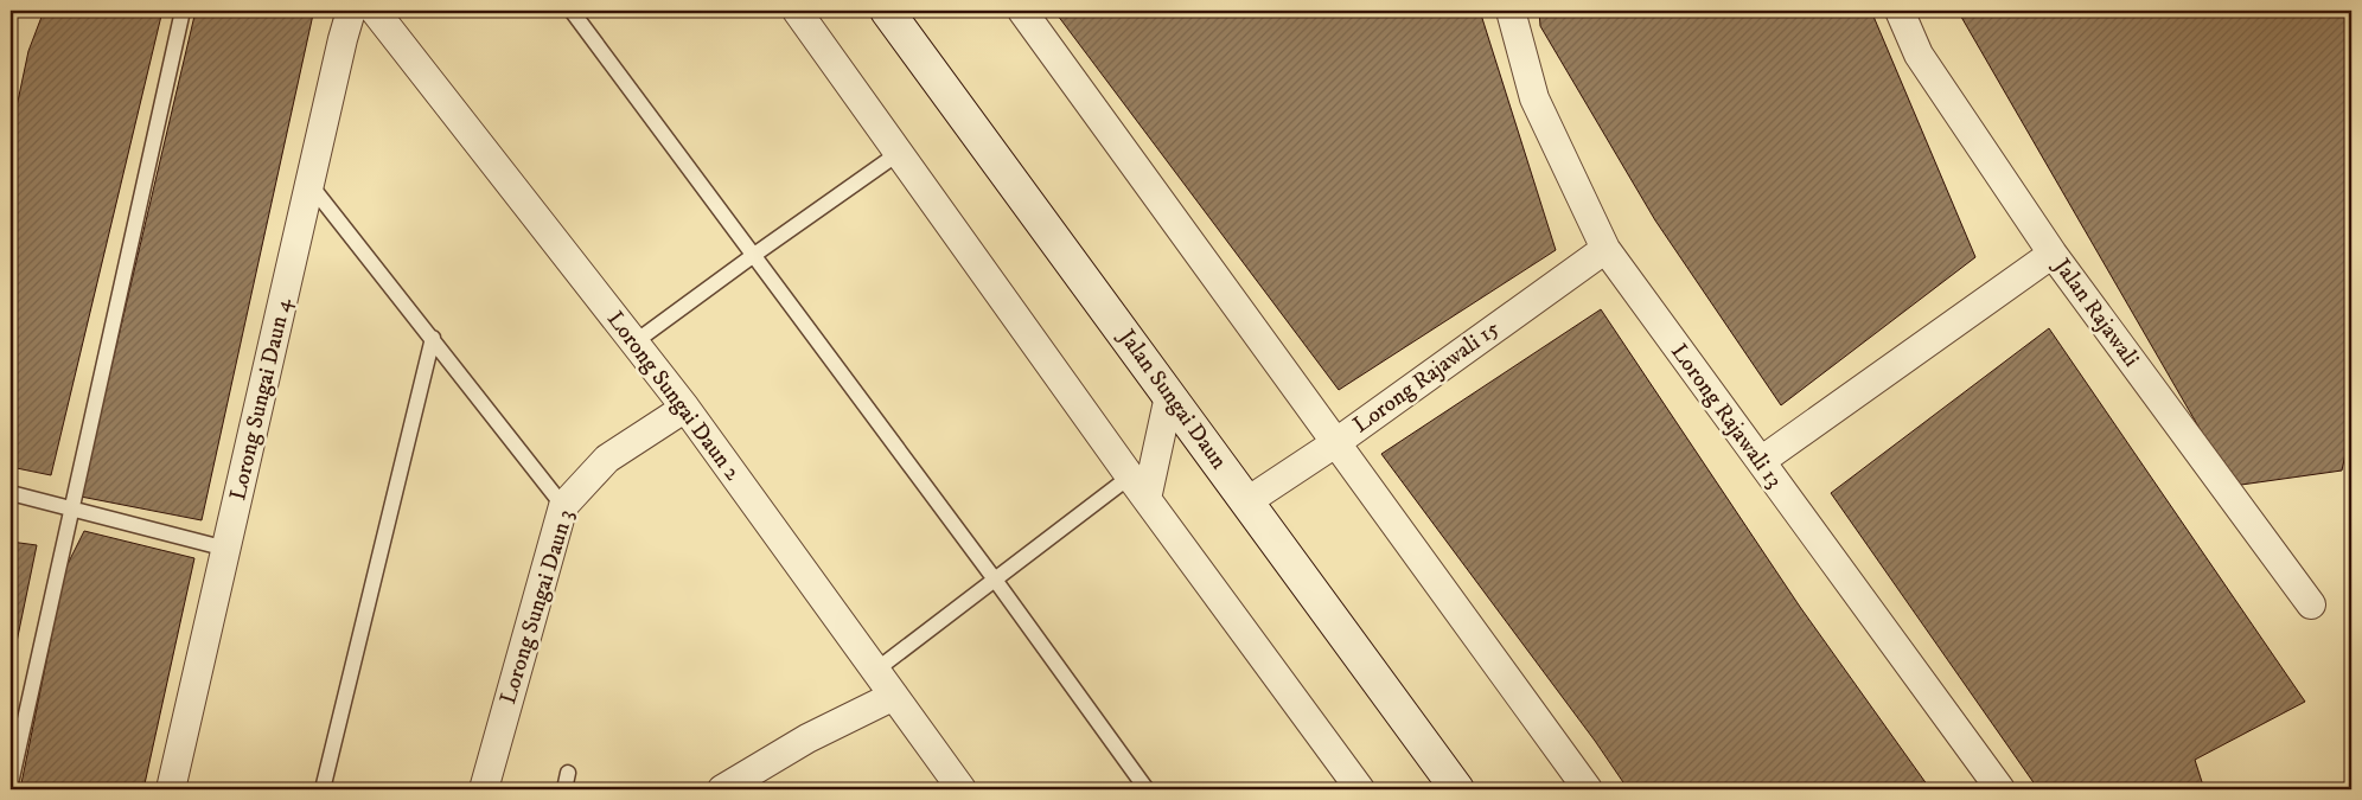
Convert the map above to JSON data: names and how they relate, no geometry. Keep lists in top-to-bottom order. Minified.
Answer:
{"streets":{"street":["Jalan Rajawali","Lorong Rajawali 15","Lorong Sungai Daun 2","Lorong Sungai Daun 4","Jalan Sungai Daun","Lorong Rajawali 13","Lorong Sungai Daun 3"]},"crossings":[["Lorong Rajawali 15","Jalan Sungai Daun"],["Lorong Rajawali 15","Lorong Rajawali 13"],["Lorong Sungai Daun 2","Lorong Sungai Daun 3"]]}
